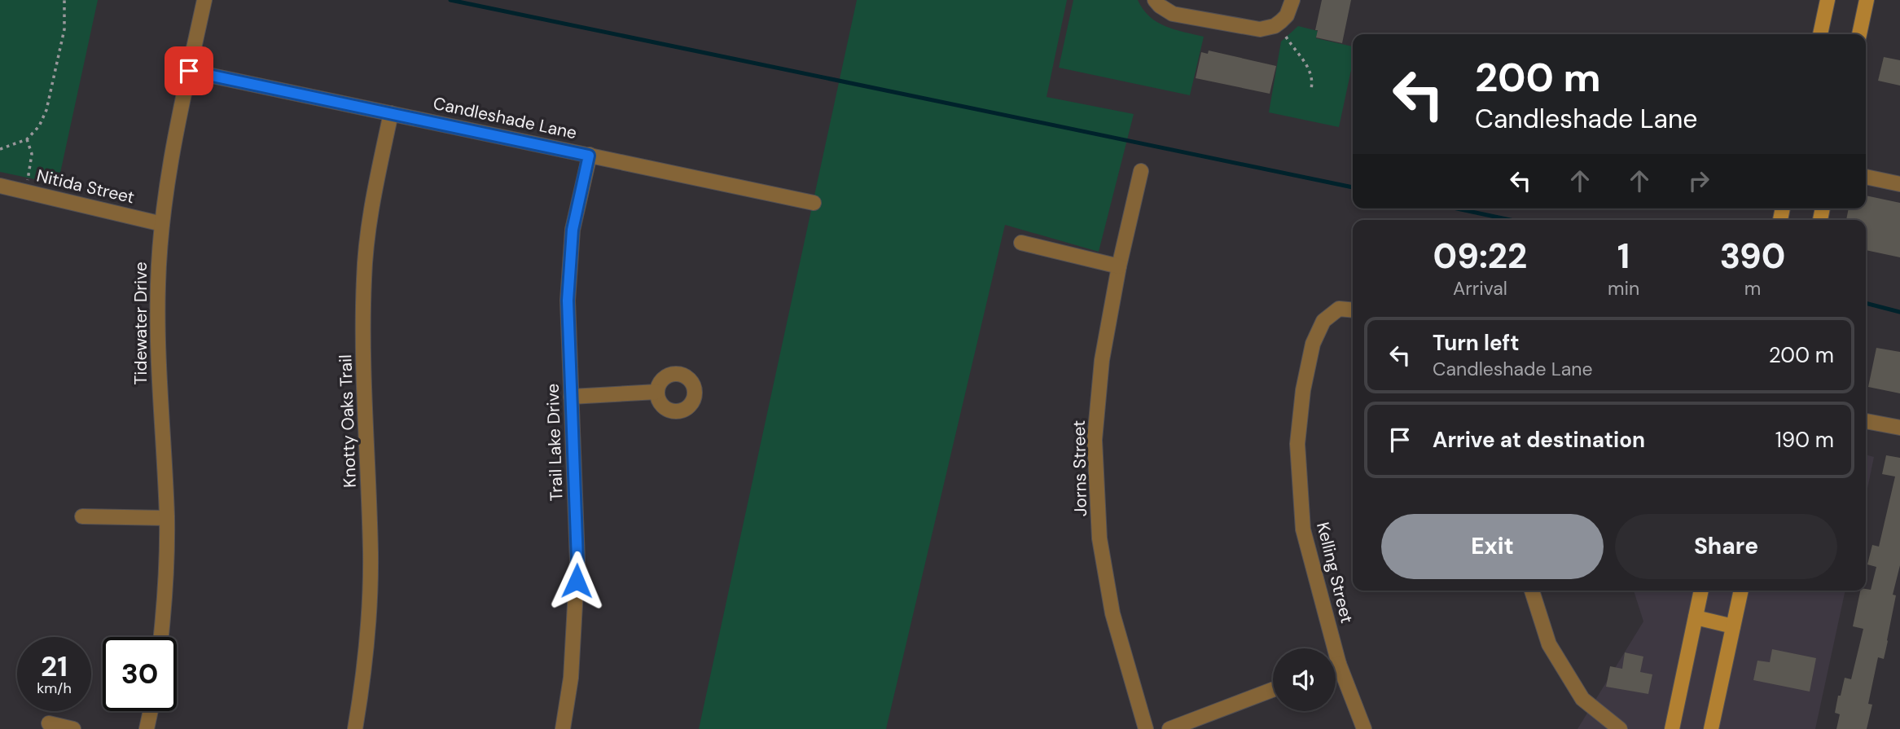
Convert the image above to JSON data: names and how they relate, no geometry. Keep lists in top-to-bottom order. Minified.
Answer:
{"streets":{"street":["Candleshade Lane","Nitida Street","Tidewater Drive","Knotty Oaks Trail","Trail Lake Drive","Jorns Street","Kelling Street"]},"crossings":[["Candleshade Lane","Tidewater Drive"],["Candleshade Lane","Knotty Oaks Trail"],["Candleshade Lane","Trail Lake Drive"],["Nitida Street","Tidewater Drive"]],"page":{"turn":["200 m","Candleshade Lane"],"eta":["09:22","Arrival","1","min","390","m"],"list":[{"name":"Turn left","note":"Candleshade Lane","value":"200 m"},{"name":"Arrive at destination","value":"190 m"}],"buttons":["Exit","Share"],"speed":"21 km/h","limit":"30"}}
